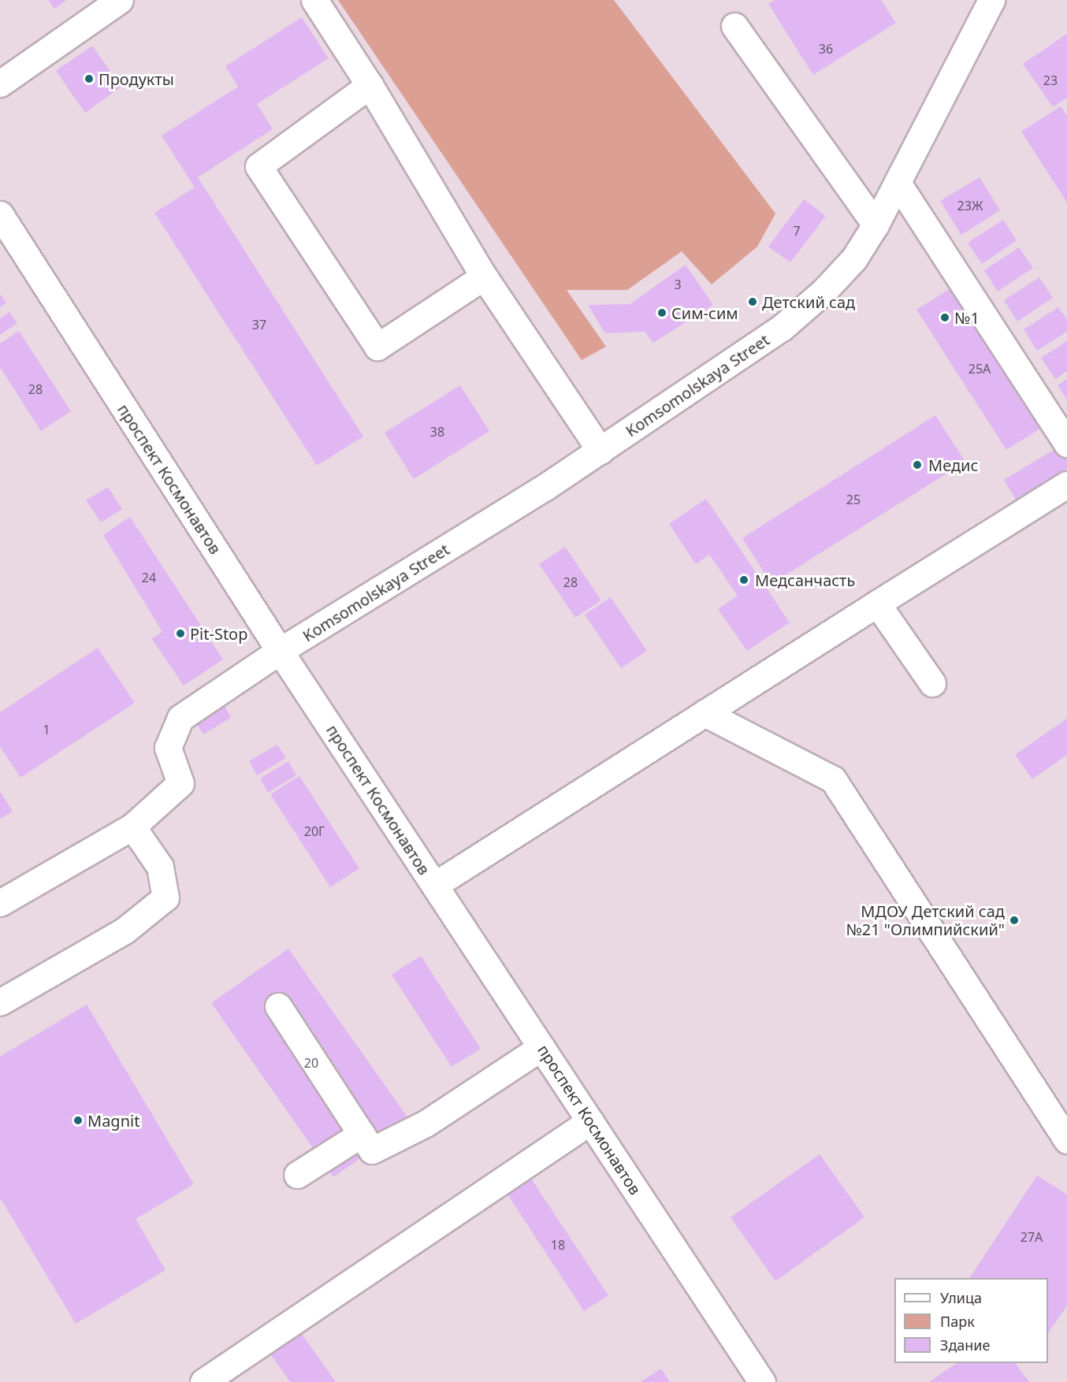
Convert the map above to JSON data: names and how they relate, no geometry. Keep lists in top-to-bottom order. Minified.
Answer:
{"streets":{"street":["Komsomolskaya Street","проспект Космонавтов"]},"crossings":[["Komsomolskaya Street","проспект Космонавтов"]],"places":["Продукты","Детский сад","Сим-сим","№1","Медис","Медсанчасть","Pit-Stop","МДОУ Детский сад №21 \"Олимпийский\"","Magnit"],"house_numbers":["36","23","23Ж","7","3","37","25А","28","38","25","24","28","1","20Г","20","27А","18"],"legend":["Улица","Парк","Здание"]}
